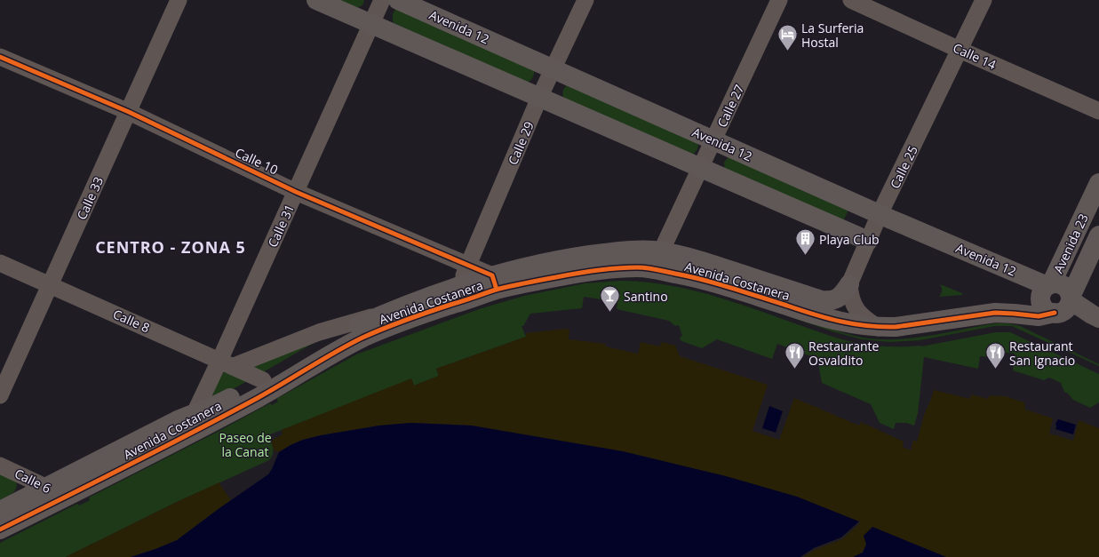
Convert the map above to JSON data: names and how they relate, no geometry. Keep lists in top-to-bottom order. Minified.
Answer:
{"streets":{"main road":["Avenida 12","Avenida 23","Avenida Costanera"],"street":["Calle 14","Calle 27","Calle 29","Calle 10","Calle 25","Calle 33","Calle 31","Calle 8","Calle 6"]},"crossings":[["Avenida 12","Calle 27"],["Avenida 12","Calle 29"],["Avenida 12","Calle 25"],["Avenida 12","Avenida 23"],["Avenida 12","Avenida Costanera"],["Calle 14","Calle 25"],["Calle 27","Avenida Costanera"],["Calle 29","Calle 10"],["Calle 29","Avenida Costanera"],["Calle 10","Calle 33"],["Calle 10","Calle 31"],["Calle 10","Avenida Costanera"],["Calle 25","Avenida Costanera"],["Calle 33","Calle 8"],["Calle 31","Avenida Costanera"],["Calle 31","Calle 8"],["Avenida 23","Avenida Costanera"],["Avenida Costanera","Calle 8"],["Avenida Costanera","Calle 6"]],"districts":["CENTRO - ZONA 5"],"parks":["Paseo de la Canat"],"places":{"hotel":["La Surferia Hostal"],"building":["Playa Club"],"bar":["Santino"],"restaurant":["Restaurante Osvaldito","Restaurant San Ignacio"]}}
